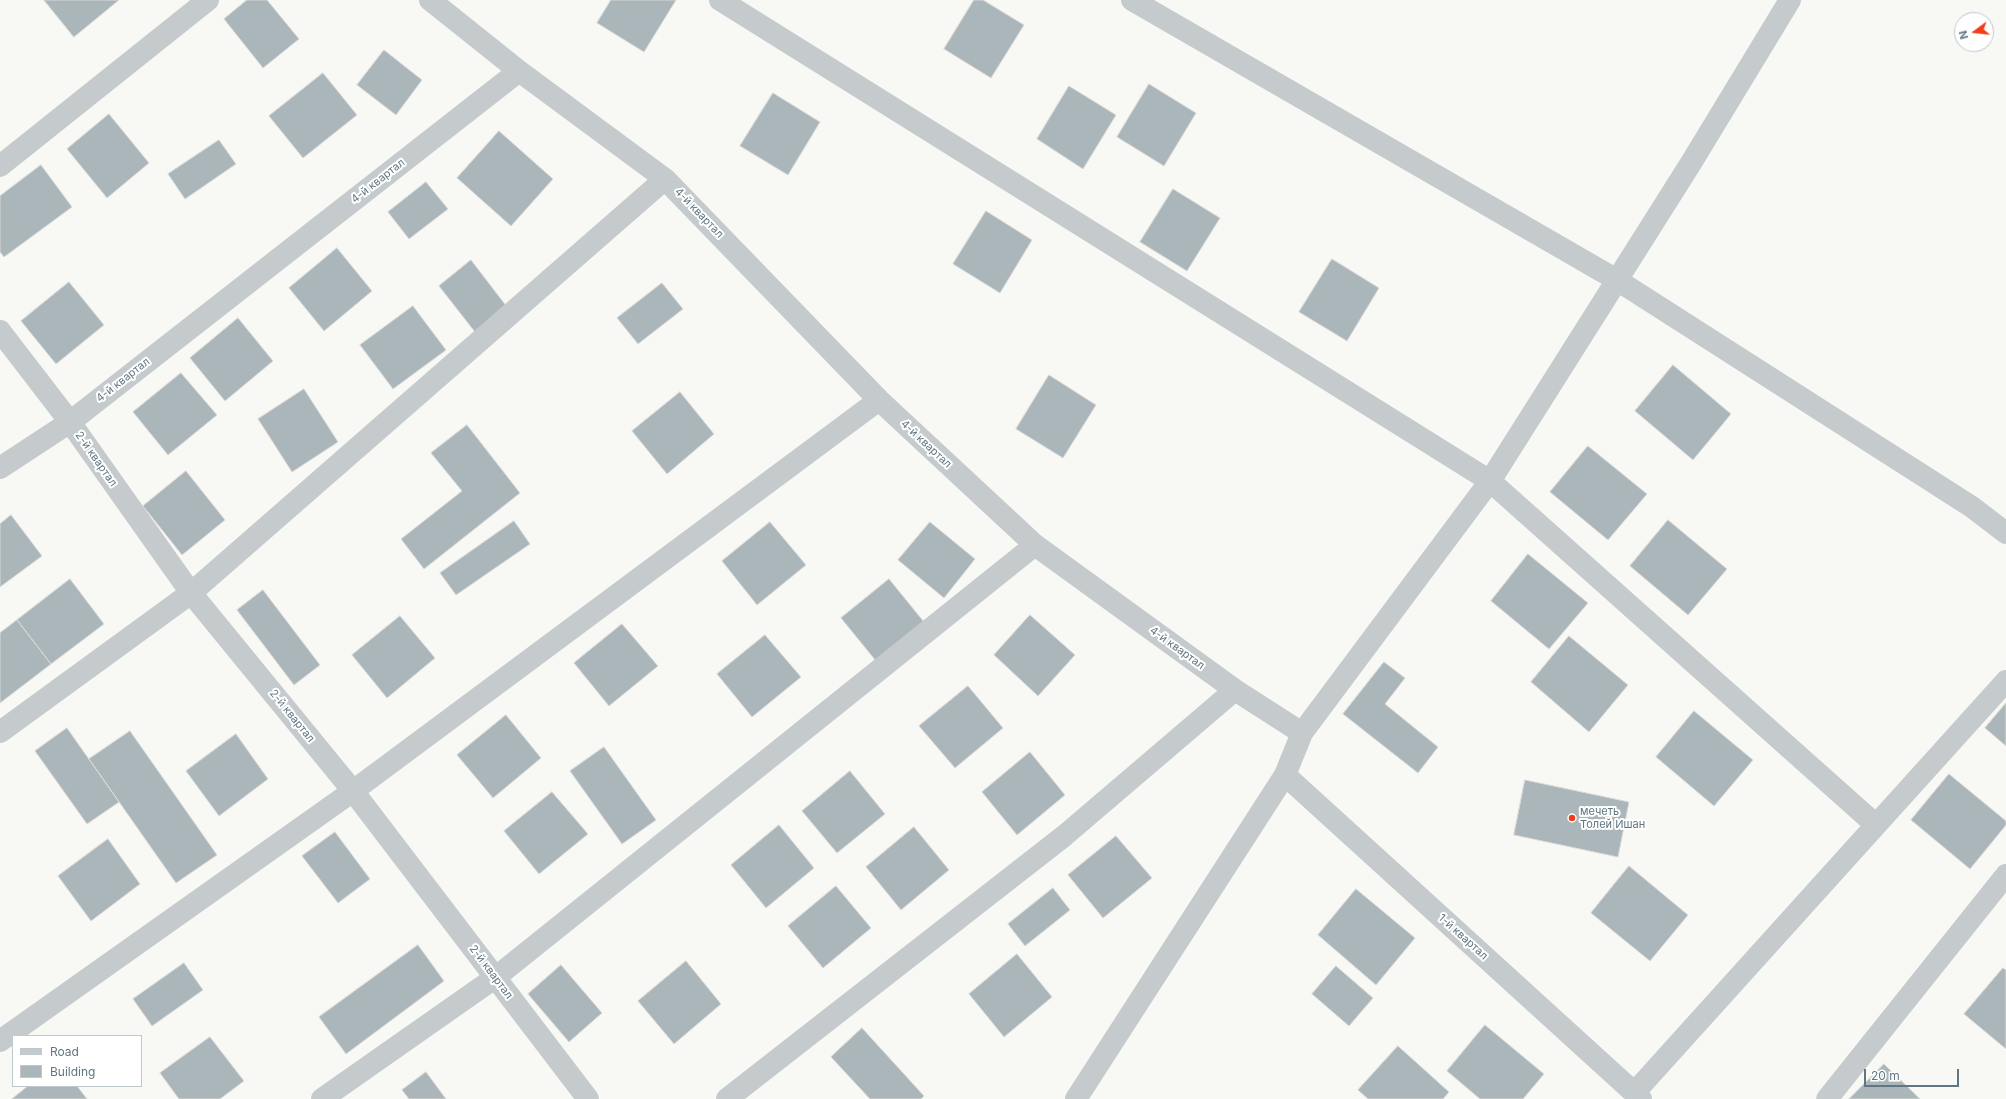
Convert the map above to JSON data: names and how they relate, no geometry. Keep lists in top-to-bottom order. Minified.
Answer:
{"streets":{"street":["4-й квартал","2-й квартал","1-й квартал"]},"crossings":[["4-й квартал","2-й квартал"]],"places":["мечеть Толей Ишан"],"legend":["Road","Building"],"scale_bar":"20 m","north":"left"}
